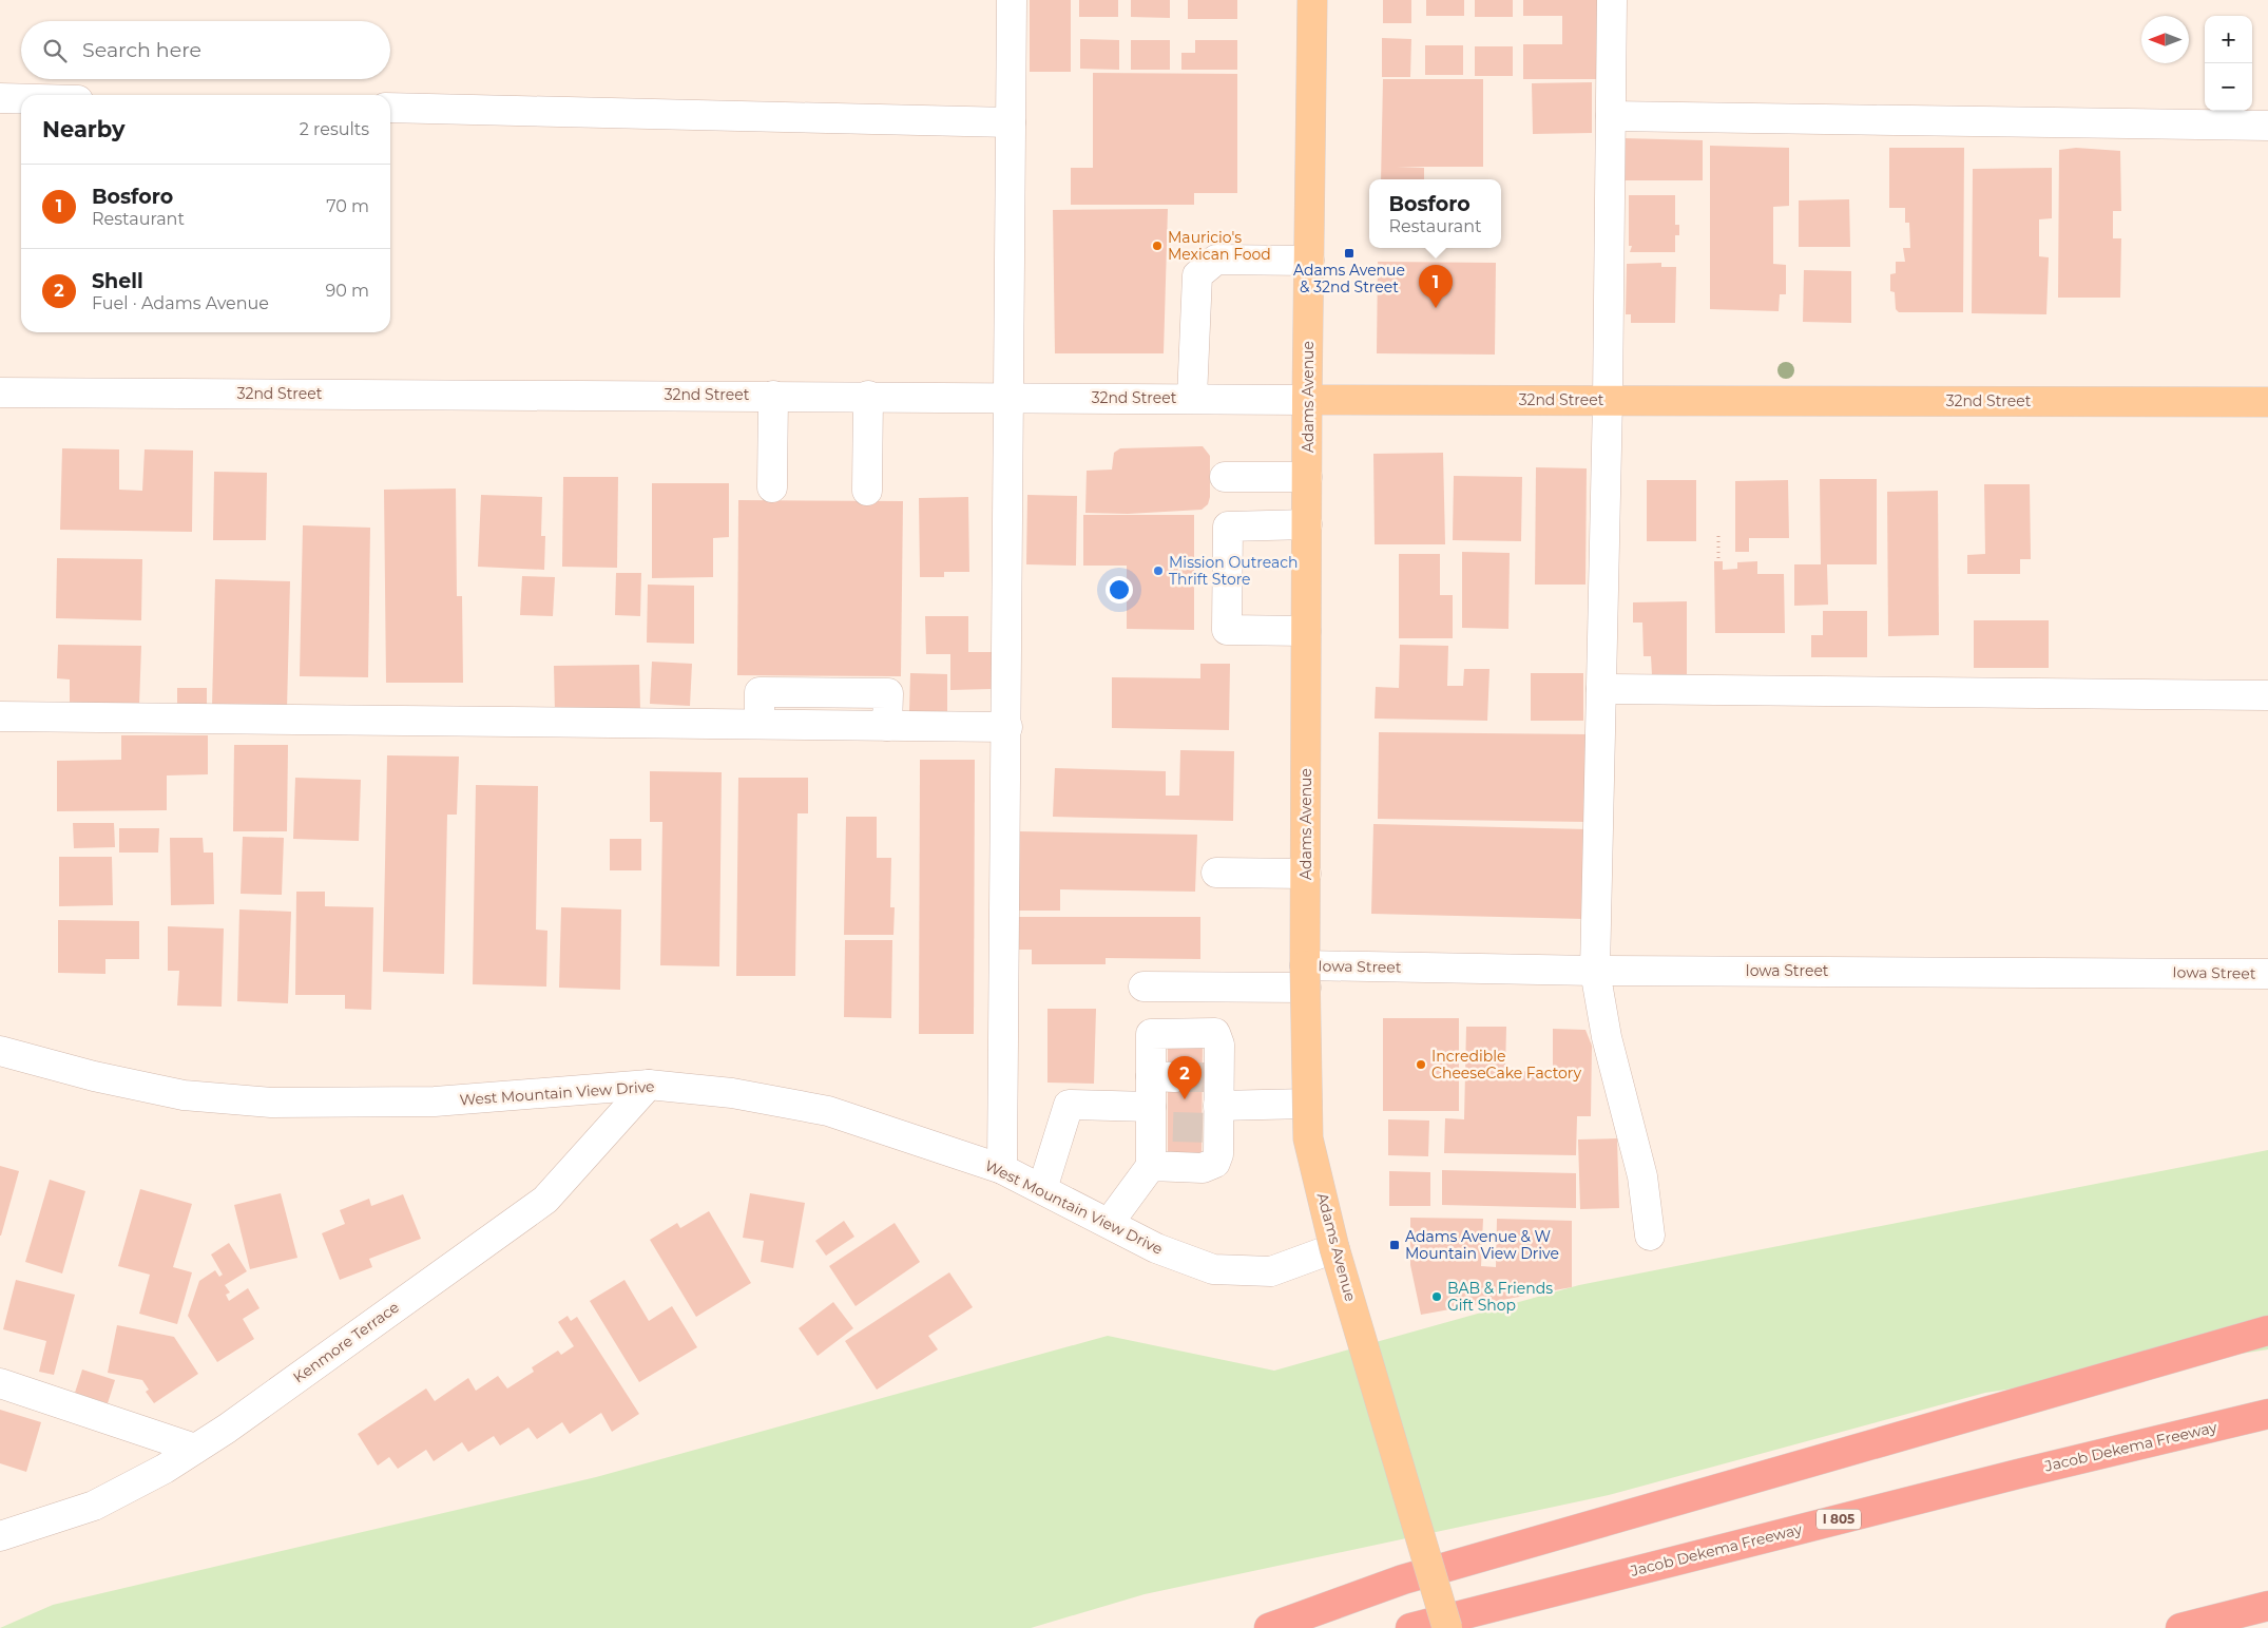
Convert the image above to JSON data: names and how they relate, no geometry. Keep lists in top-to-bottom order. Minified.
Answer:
{"streets":{"highway":["Jacob Dekema Freeway","I 805"],"main road":["32nd Street","Adams Avenue"],"street":["Iowa Street","West Mountain View Drive","Kenmore Terrace"]},"crossings":[["32nd Street","Adams Avenue"],["Adams Avenue","Iowa Street"],["Adams Avenue","West Mountain View Drive"],["West Mountain View Drive","Kenmore Terrace"]],"places":{"other":["Mauricio's Mexican Food","Mission Outreach Thrift Store","Incredible CheeseCake Factory","BAB & Friends Gift Shop"],"transit":["Adams Avenue & 32nd Street","Adams Avenue & W Mountain View Drive"]},"north":"left","page":{"map_buttons":["+","−"],"search":"Search here","heading":["Nearby","2 results"],"list":[{"mark":"1","name":"Bosforo","note":"Restaurant","value":"70 m"},{"mark":"2","name":"Shell","note":"Fuel · Adams Avenue","value":"90 m"}],"popup":["Bosforo","Restaurant"],"pins":["1","2"]}}
